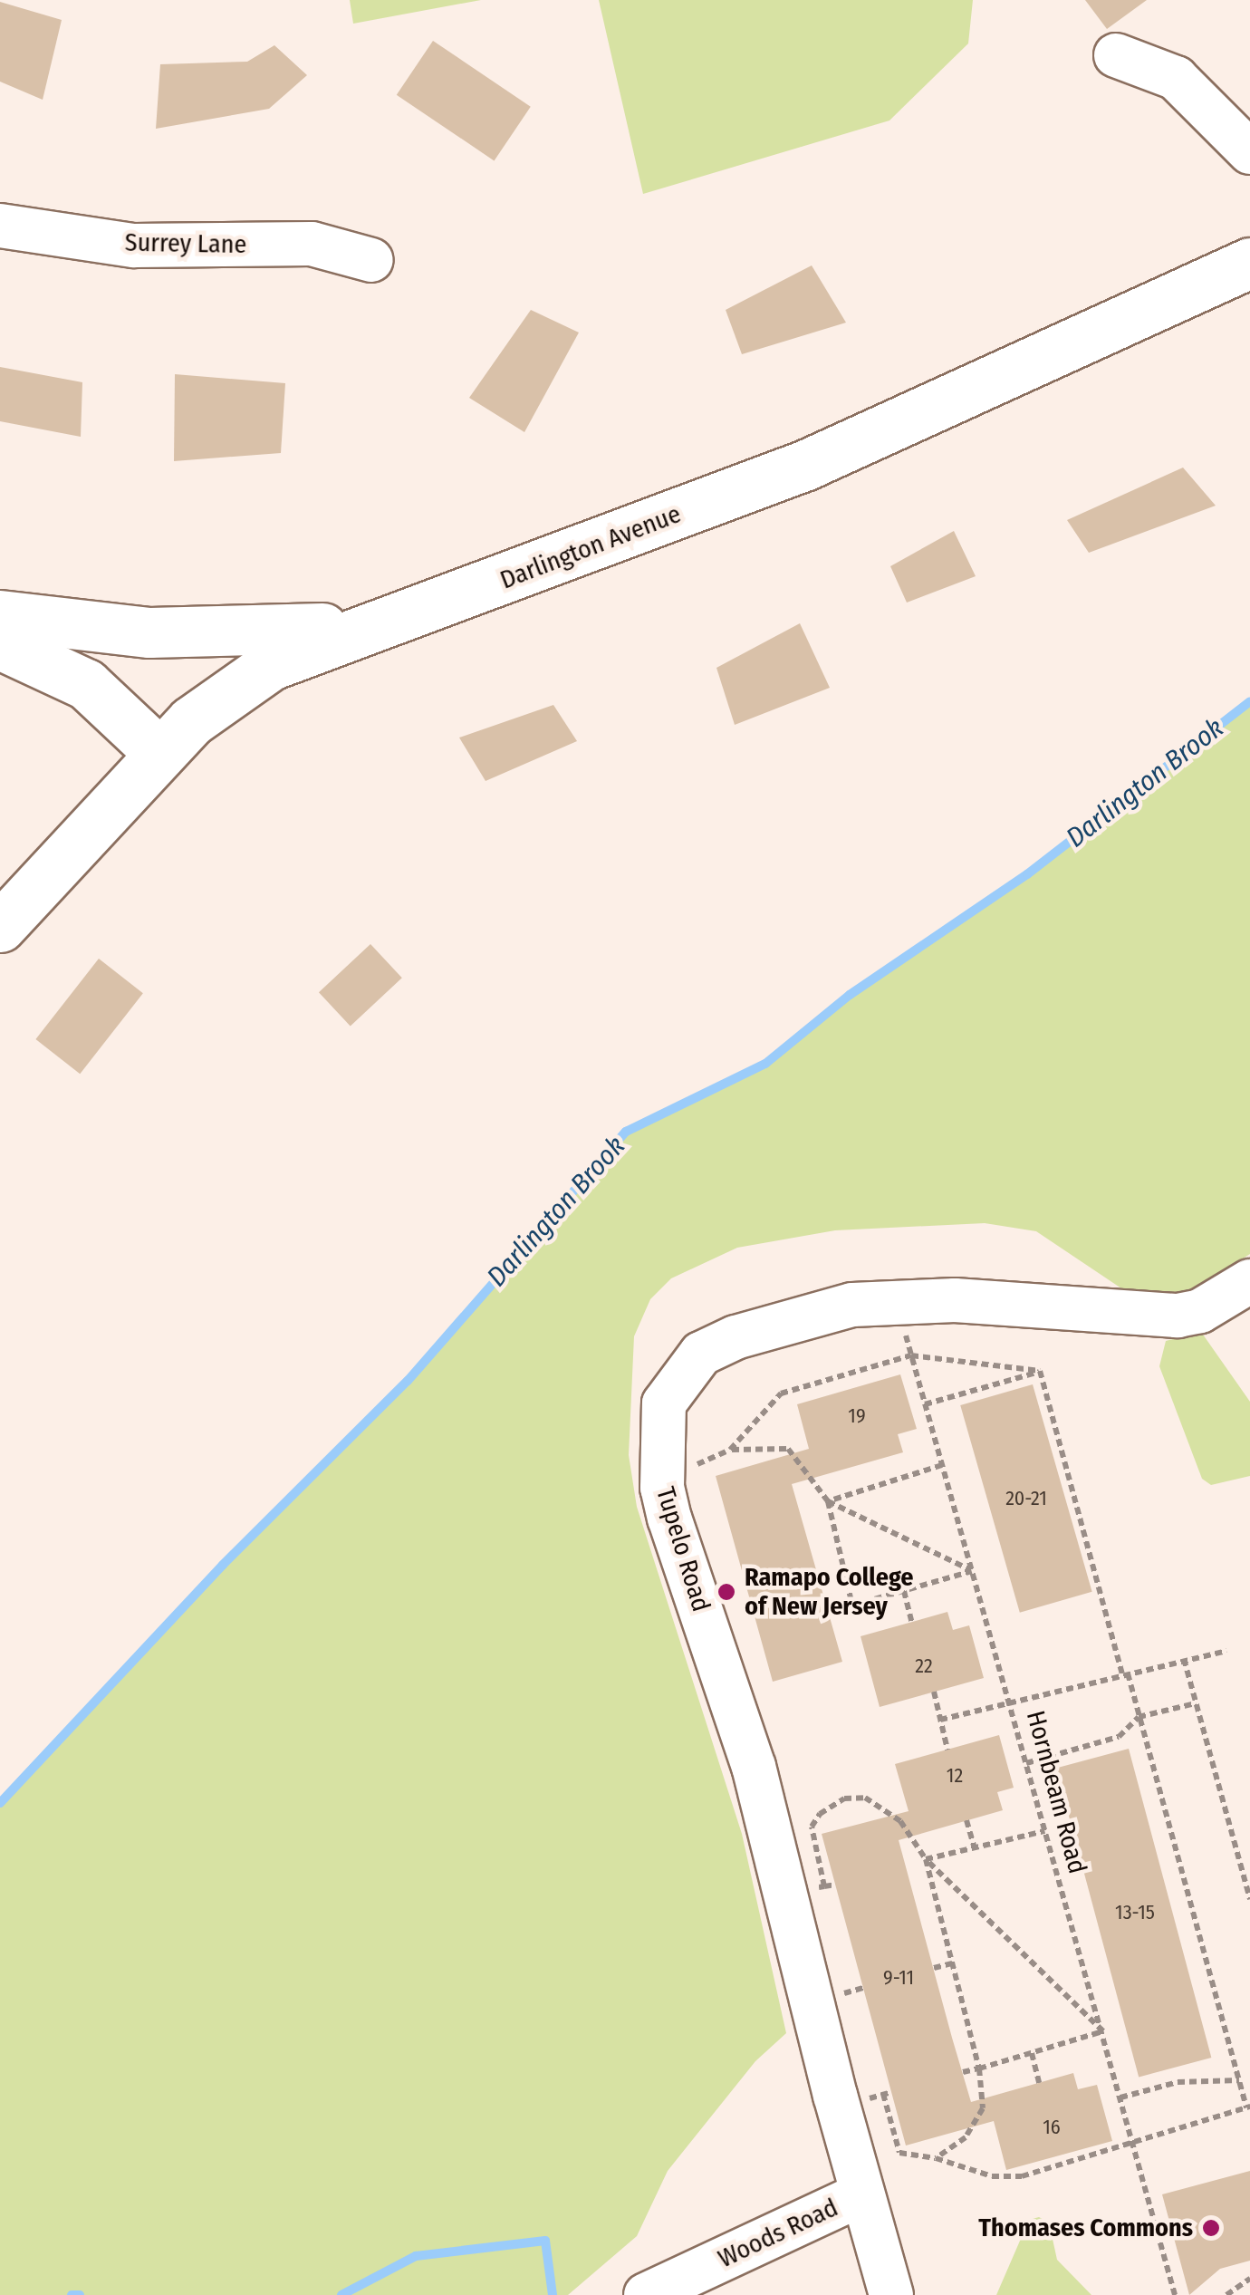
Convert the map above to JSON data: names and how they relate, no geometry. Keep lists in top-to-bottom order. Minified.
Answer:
{"streets":{"main road":["Darlington Avenue"],"street":["Surrey Lane","Tupelo Road","Woods Road"],"path":["Hornbeam Road"]},"crossings":[["Tupelo Road","Hornbeam Road"],["Tupelo Road","Woods Road"]],"water":["Darlington Brook"],"places":["Ramapo College of New Jersey","Thomases Commons"],"house_numbers":["19","20-21","22","12","13-15","9-11","16"]}
